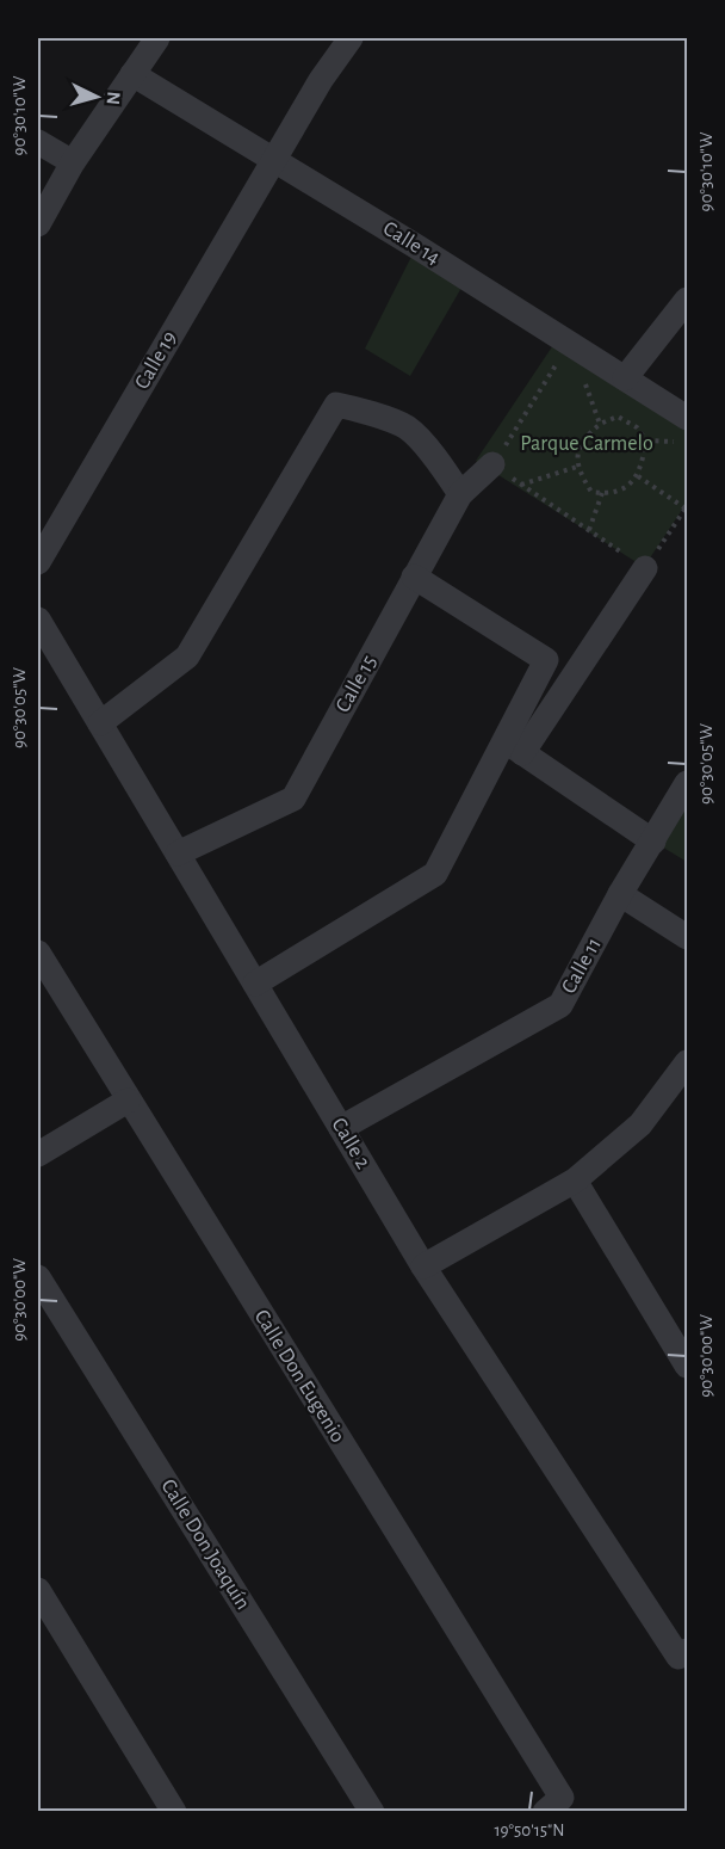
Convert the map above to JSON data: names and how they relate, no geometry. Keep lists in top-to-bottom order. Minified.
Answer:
{"streets":{"street":["Calle 14","Calle 19","Calle 15","Calle 11","Calle 2","Calle Don Eugenio","Calle Don Joaquín"]},"crossings":[["Calle 14","Calle 19"],["Calle 15","Calle 2"],["Calle 11","Calle 2"]],"parks":["Parque Carmelo"],"north":"right","coordinates":["90°30'10\"W","90°30'05\"W","90°30'00\"W","19°50'15\"N"]}
